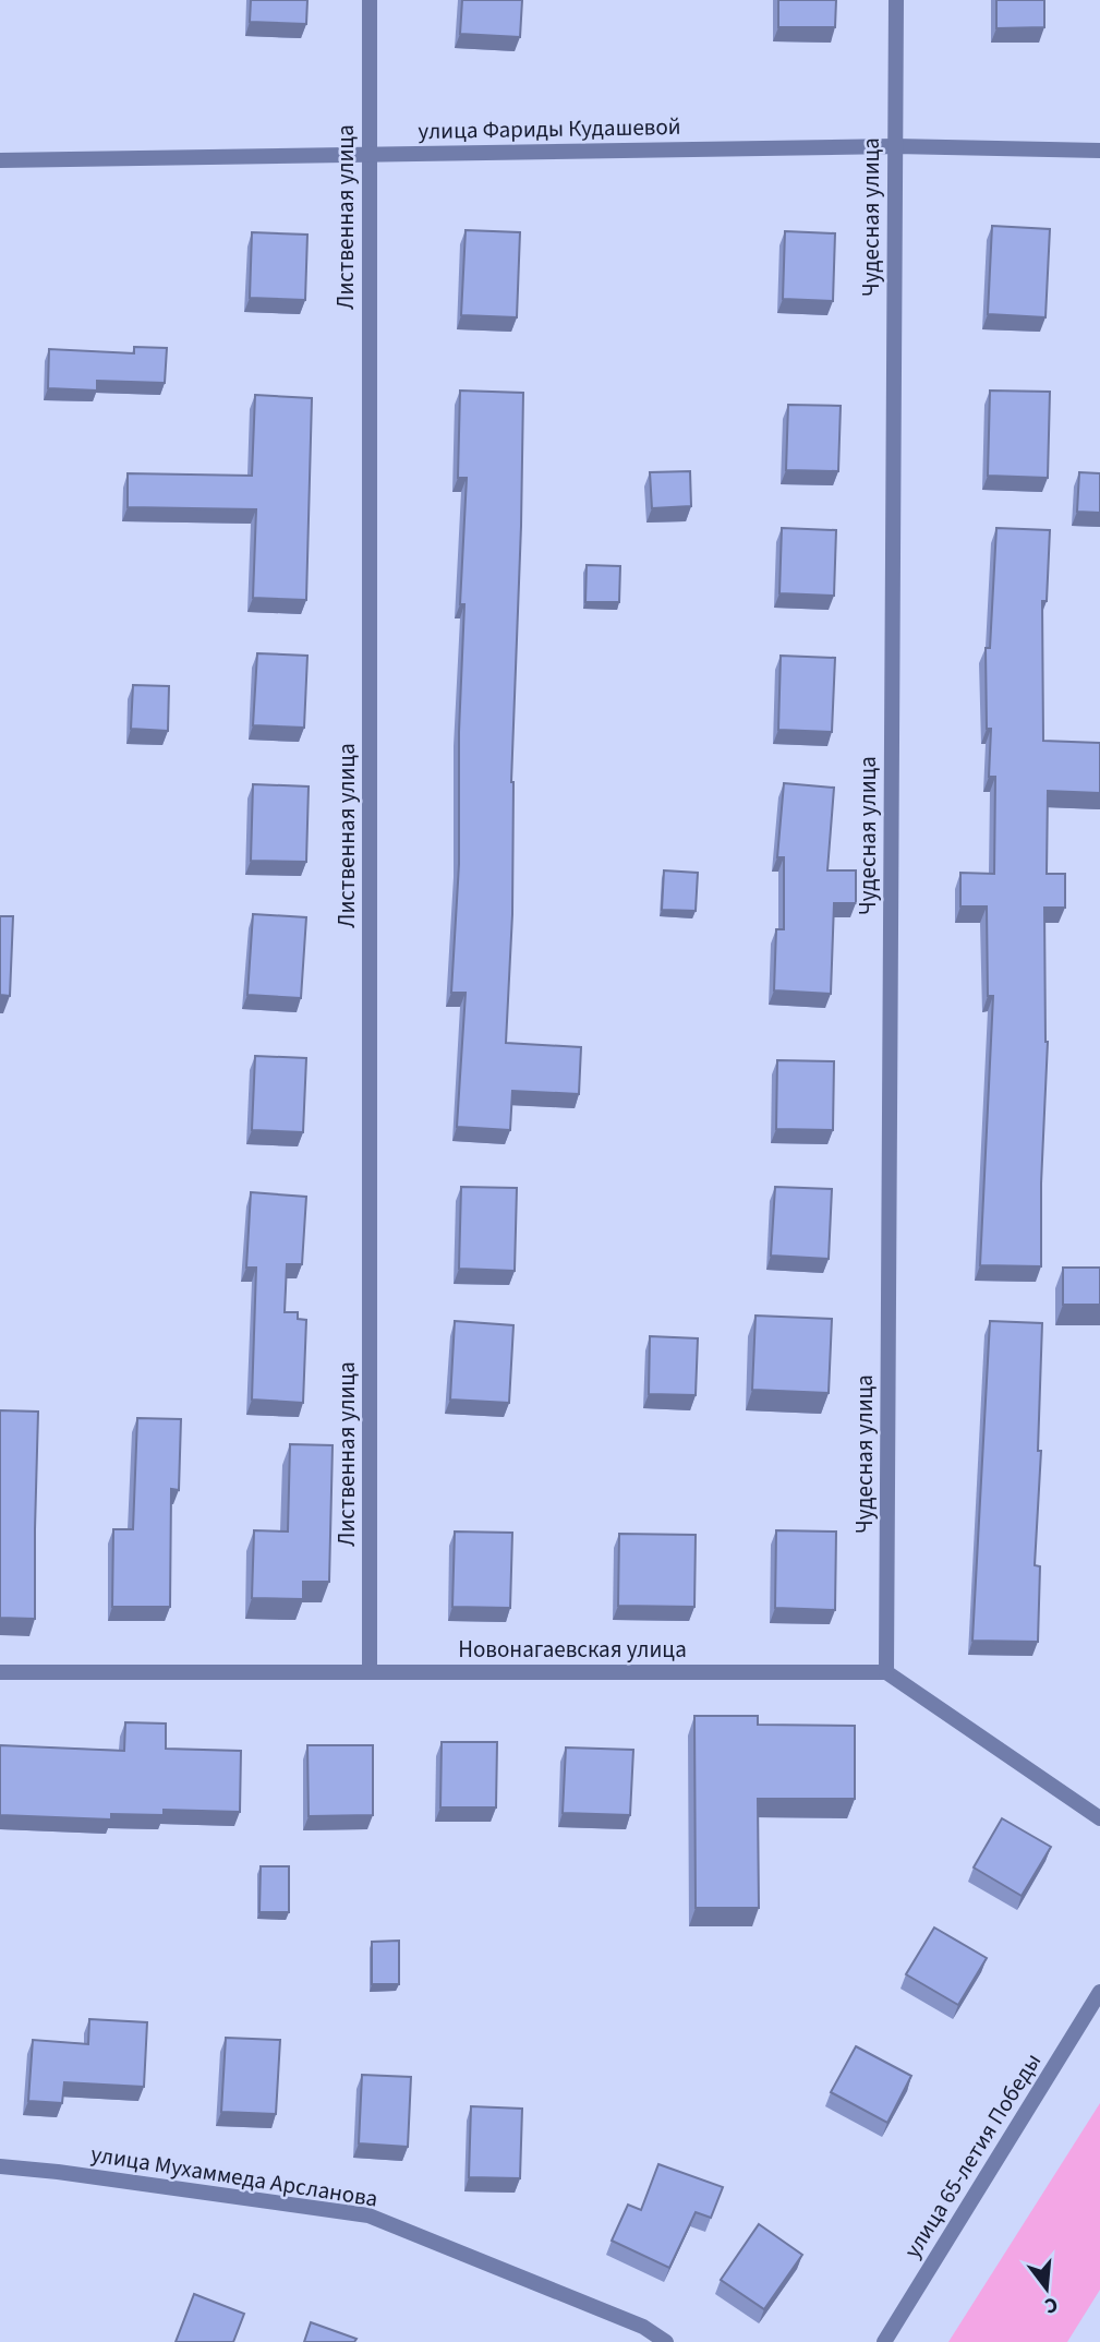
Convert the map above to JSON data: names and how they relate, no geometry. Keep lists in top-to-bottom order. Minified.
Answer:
{"streets":{"street":["улица Фариды Кудашевой","Лиственная улица","Чудесная улица","Новонагаевская улица","улица 65-летия Победы","улица Мухаммеда Арсланова"]},"crossings":[["улица Фариды Кудашевой","Лиственная улица"],["улица Фариды Кудашевой","Чудесная улица"],["Лиственная улица","Новонагаевская улица"],["Чудесная улица","Новонагаевская улица"]],"north":"bottom"}
